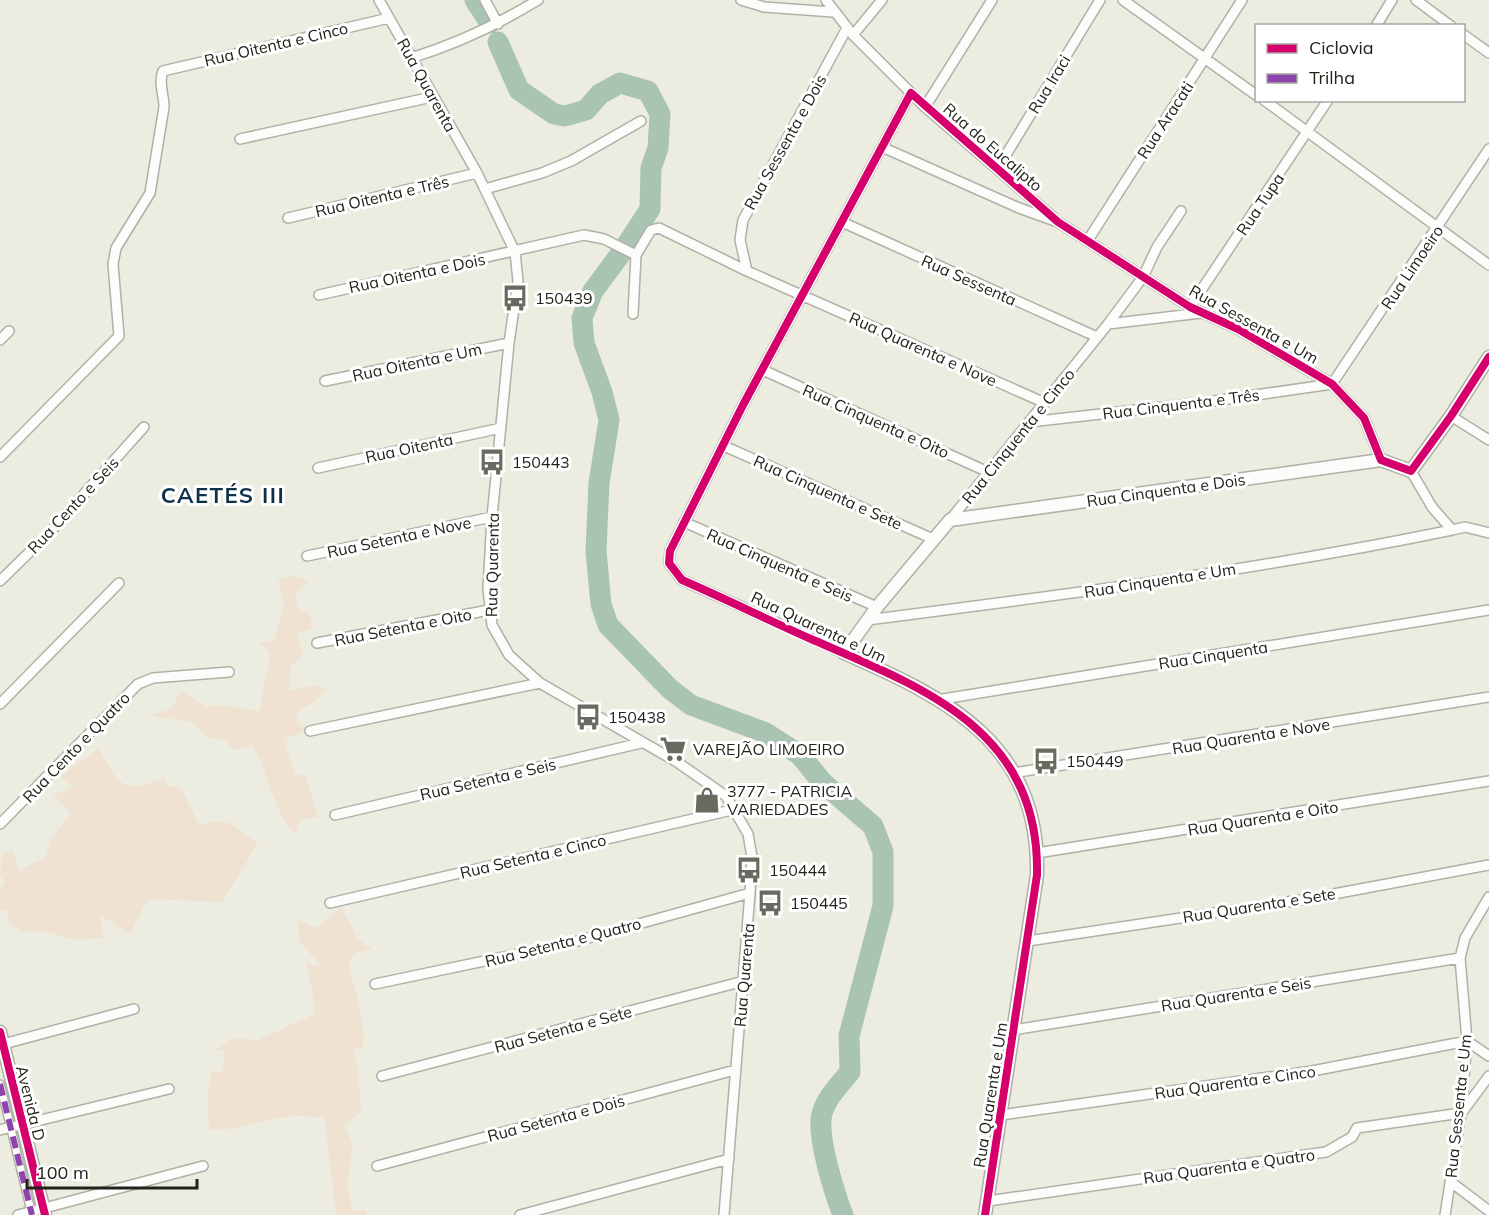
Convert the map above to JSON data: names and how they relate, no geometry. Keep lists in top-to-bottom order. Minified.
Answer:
{"streets":{"street":["Rua Oitenta e Cinco","Rua Iraci","Rua Quarenta","Rua Aracati","Rua Sessenta e Dois","Rua do Eucalipto","Rua Oitenta e Três","Rua Tupa","Rua Limoeiro","Rua Oitenta e Dois","Rua Sessenta","Rua Sessenta e Um","Rua Quarenta e Nove","Rua Oitenta e Um","Rua Cinquenta e Três","Rua Cinquenta e Oito","Rua Cinquenta e Cinco","Rua Oitenta","Rua Cinquenta e Dois","Rua Cinquenta e Sete","Rua Cento e Seis","Rua Setenta e Nove","Rua Cinquenta e Seis","Rua Cinquenta e Um","Rua Setenta e Oito","Rua Quarenta e Um","Rua Cinquenta","Rua Cento e Quatro","Rua Setenta e Seis","Rua Quarenta e Oito","Rua Setenta e Cinco","Rua Quarenta e Sete","Rua Setenta e Quatro","Rua Quarenta e Seis","Rua Setenta e Sete","Rua Quarenta e Cinco","Avenida D","Rua Setenta e Dois","Rua Quarenta e Quatro"]},"crossings":[["Rua Oitenta e Cinco","Rua Quarenta"],["Rua Iraci","Rua do Eucalipto"],["Rua Quarenta","Rua Oitenta e Três"],["Rua Quarenta","Rua Oitenta e Dois"],["Rua Quarenta","Rua Oitenta e Um"],["Rua Quarenta","Rua Oitenta"],["Rua Quarenta","Rua Setenta e Nove"],["Rua Quarenta","Rua Setenta e Oito"],["Rua Quarenta","Rua Setenta e Seis"],["Rua Quarenta","Rua Setenta e Cinco"],["Rua Quarenta","Rua Setenta e Quatro"],["Rua Quarenta","Rua Setenta e Sete"],["Rua Quarenta","Rua Setenta e Dois"],["Rua Aracati","Rua Sessenta e Um"],["Rua Sessenta e Dois","Rua do Eucalipto"],["Rua do Eucalipto","Rua Sessenta e Um"],["Rua do Eucalipto","Rua Quarenta e Um"],["Rua Tupa","Rua Sessenta e Um"],["Rua Limoeiro","Rua Sessenta e Um"],["Rua Limoeiro","Rua Cinquenta e Três"],["Rua Sessenta","Rua Cinquenta e Cinco"],["Rua Sessenta","Rua Quarenta e Um"],["Rua Sessenta e Um","Rua Cinquenta e Três"],["Rua Sessenta e Um","Rua Cinquenta e Cinco"],["Rua Sessenta e Um","Rua Cinquenta e Dois"],["Rua Sessenta e Um","Rua Quarenta e Um"],["Rua Sessenta e Um","Rua Quarenta e Seis"],["Rua Sessenta e Um","Rua Quarenta e Cinco"],["Rua Sessenta e Um","Rua Quarenta e Quatro"],["Rua Quarenta e Nove","Rua Cinquenta e Cinco"],["Rua Quarenta e Nove","Rua Quarenta e Um"],["Rua Cinquenta e Três","Rua Cinquenta e Cinco"],["Rua Cinquenta e Oito","Rua Cinquenta e Cinco"],["Rua Cinquenta e Oito","Rua Quarenta e Um"],["Rua Cinquenta e Cinco","Rua Cinquenta e Dois"],["Rua Cinquenta e Cinco","Rua Cinquenta e Sete"],["Rua Cinquenta e Cinco","Rua Cinquenta e Seis"],["Rua Cinquenta e Cinco","Rua Cinquenta e Um"],["Rua Cinquenta e Cinco","Rua Quarenta e Um"],["Rua Cinquenta e Sete","Rua Quarenta e Um"],["Rua Cinquenta e Seis","Rua Quarenta e Um"],["Rua Quarenta e Um","Rua Cinquenta"],["Rua Quarenta e Um","Rua Quarenta e Oito"],["Rua Quarenta e Um","Rua Quarenta e Sete"],["Rua Quarenta e Um","Rua Quarenta e Seis"],["Rua Quarenta e Um","Rua Quarenta e Cinco"],["Rua Quarenta e Um","Rua Quarenta e Quatro"]],"districts":["CAETÉS III"],"places":{"bus stop":["150439","150443","150438","150449","150444","150445"],"supermarket":["VAREJÃO LIMOEIRO"],"shop":["3777 - PATRICIA VARIEDADES"]},"legend":["Ciclovia","Trilha"],"scale_bar":"100 m"}
